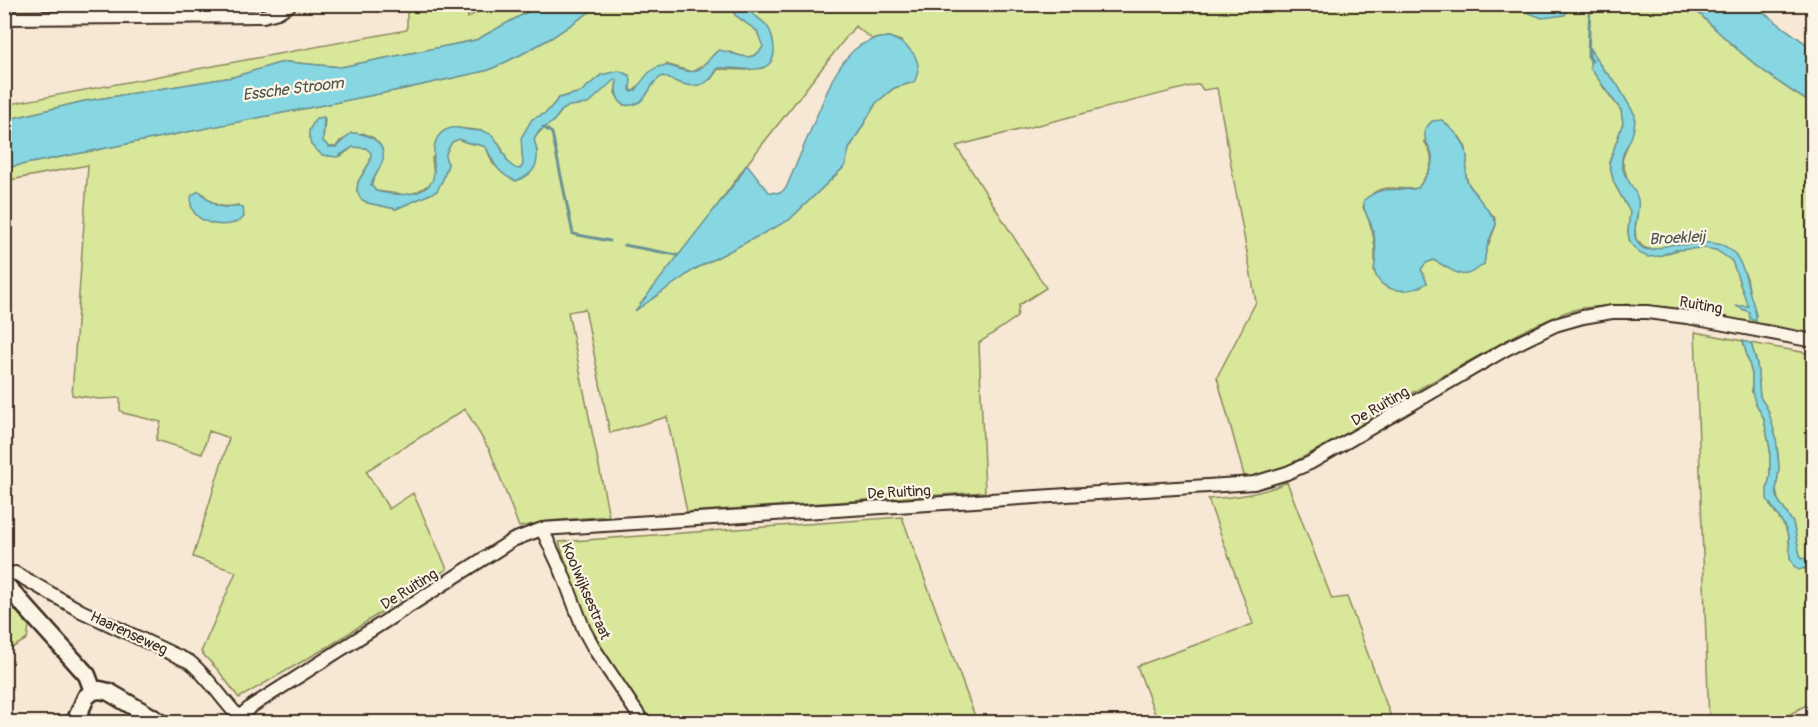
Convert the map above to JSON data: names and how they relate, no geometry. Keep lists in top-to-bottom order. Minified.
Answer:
{"streets":{"street":["Ruiting","De Ruiting","Koolwijksestraat","Haarenseweg"]},"crossings":[["Ruiting","De Ruiting"],["De Ruiting","Koolwijksestraat"],["De Ruiting","Haarenseweg"]],"water":["Essche Stroom","Broekleij"]}
